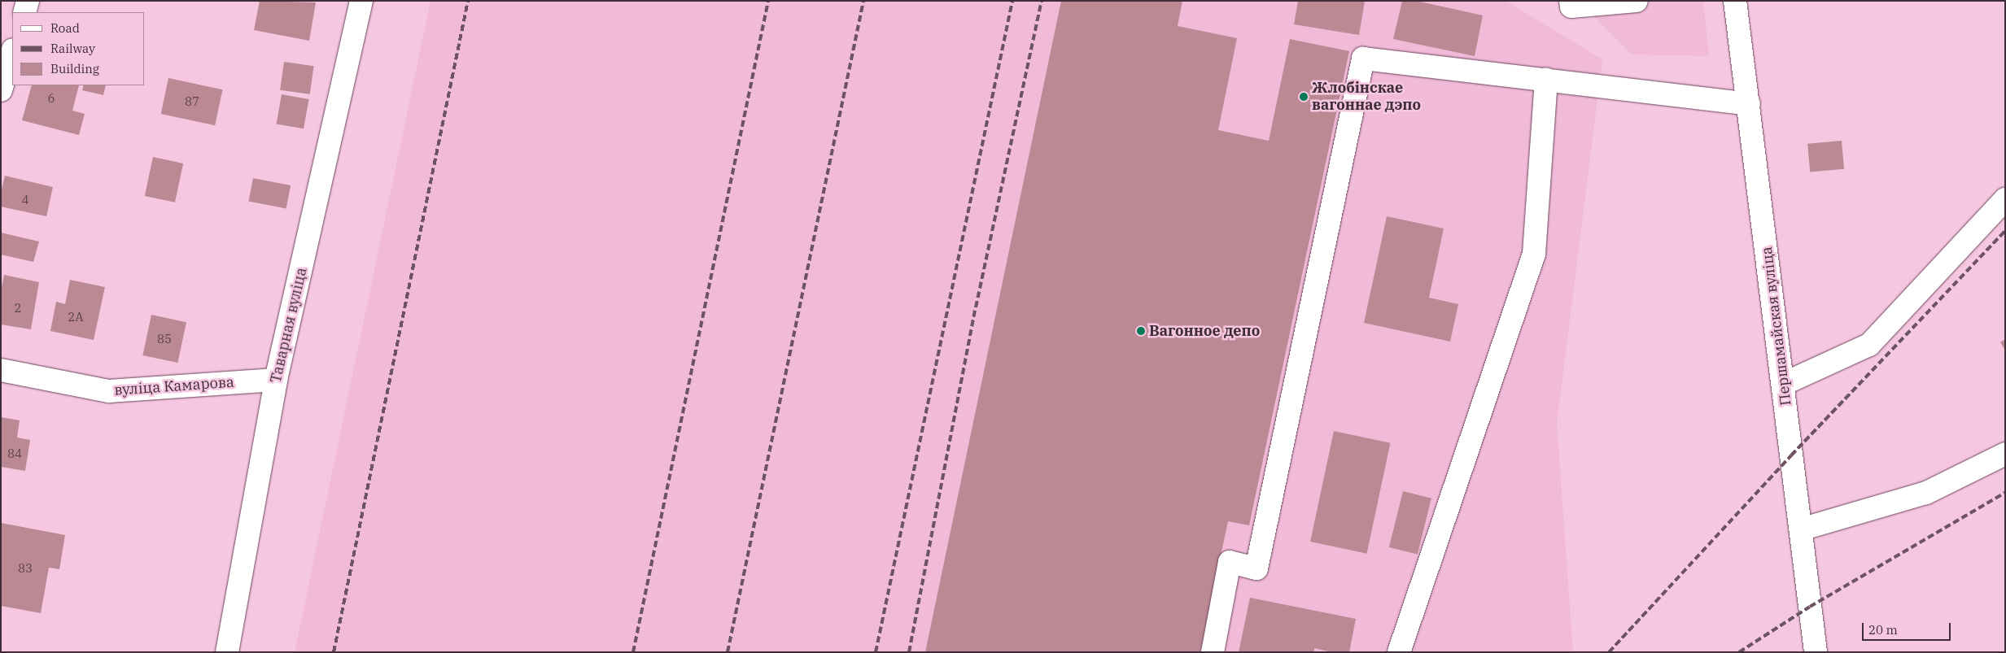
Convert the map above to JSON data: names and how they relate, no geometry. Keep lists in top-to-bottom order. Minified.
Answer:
{"streets":{"street":["Таварная вуліца","Першамайская вуліца","вуліца Камарова"]},"crossings":[["Таварная вуліца","вуліца Камарова"]],"places":["Жлобінскае вагоннае дэпо","Вагонное депо"],"house_numbers":["6","87","4","2","2А","85","84","83"],"legend":["Road","Railway","Building"],"scale_bar":"20 m"}
